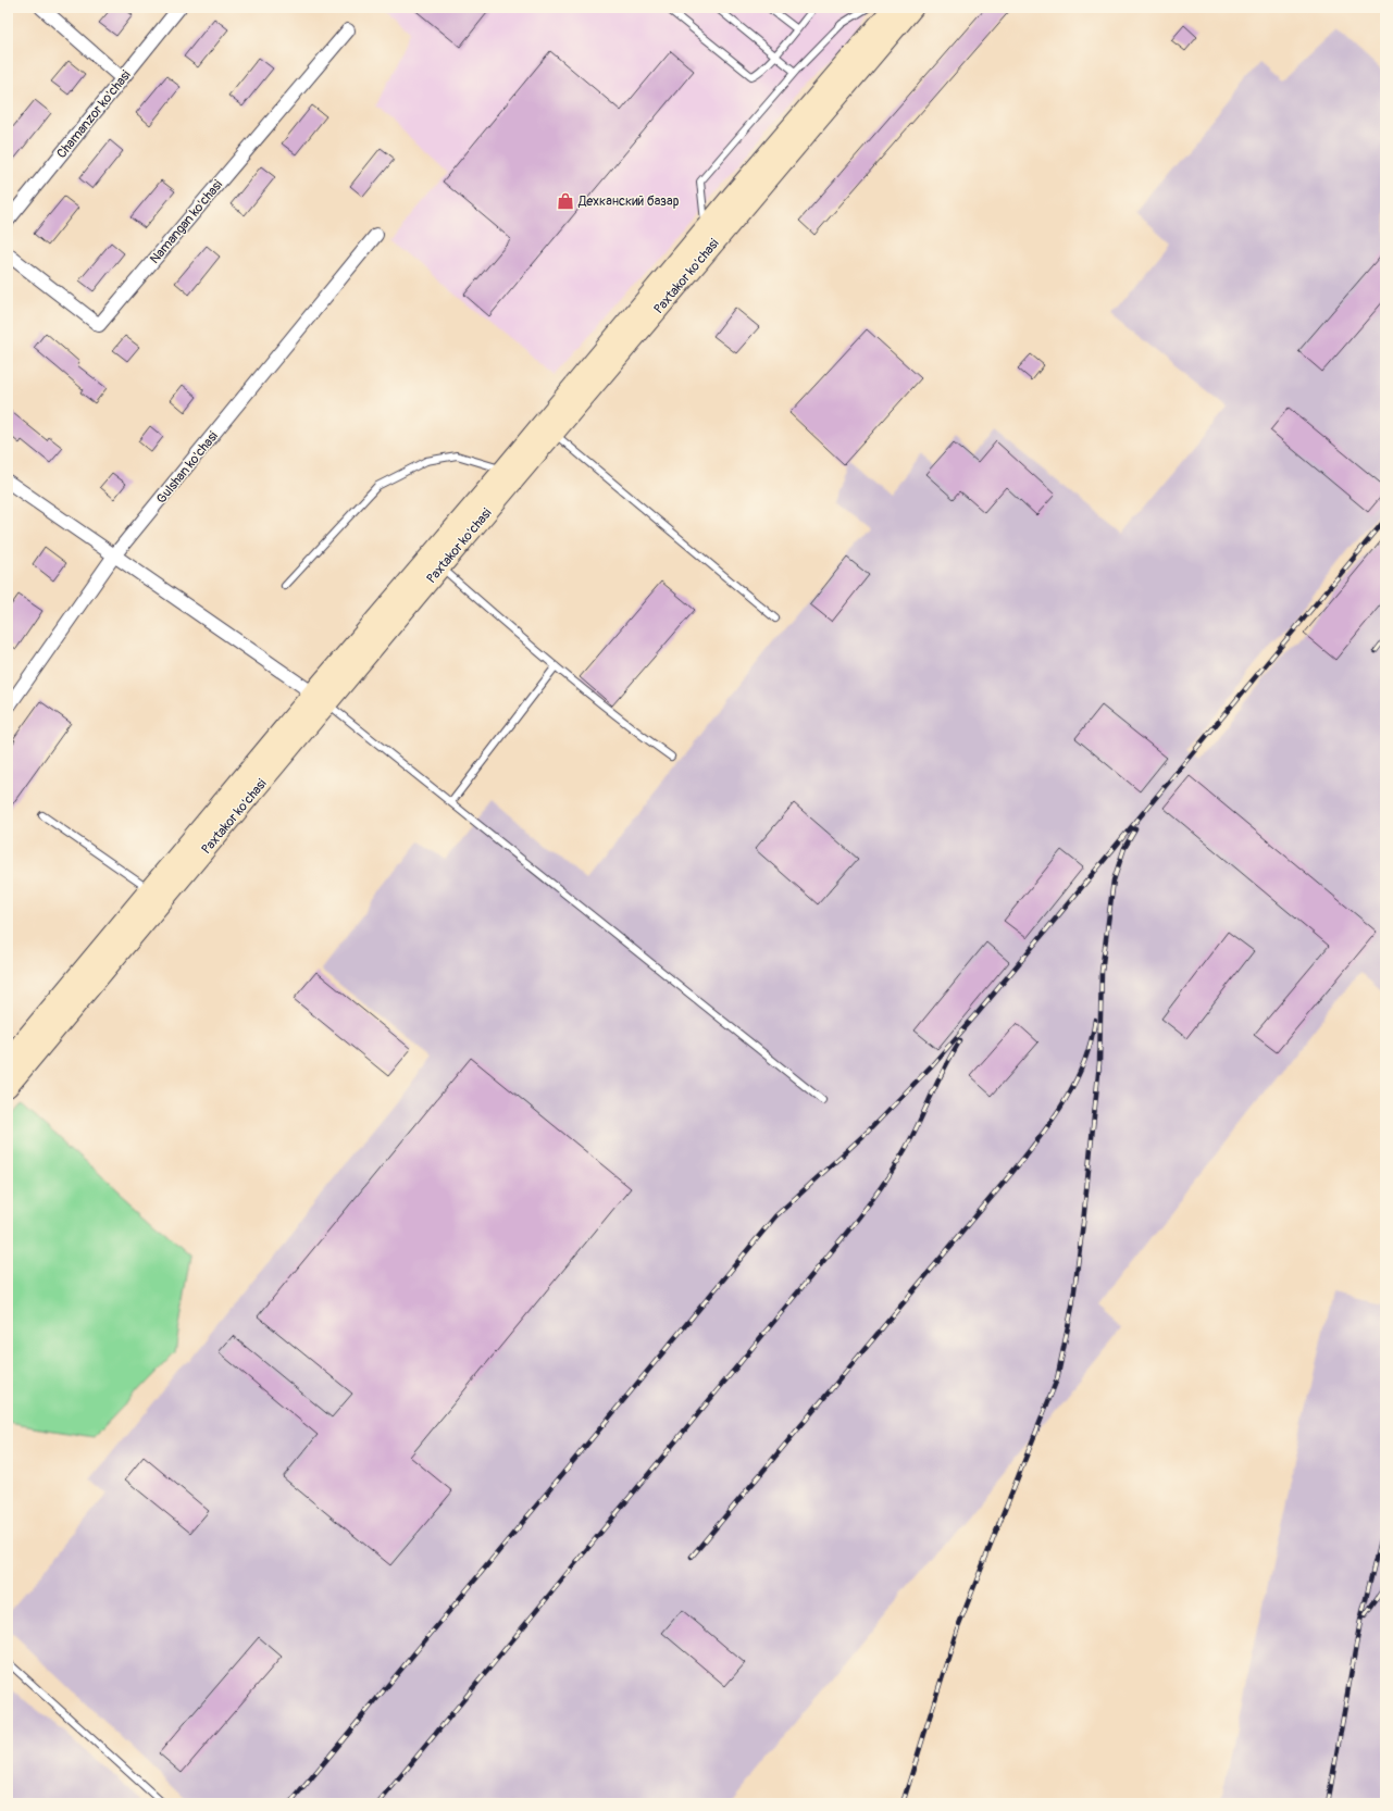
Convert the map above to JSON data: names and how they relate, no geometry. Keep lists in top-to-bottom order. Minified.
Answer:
{"streets":{"main road":["Paxtakor ko'chasi"],"street":["Chamanzor ko'chasi","Namangan ko'chasi","Gulshan ko'chasi"]},"places":{"shop":["Дехканский базар"]}}
